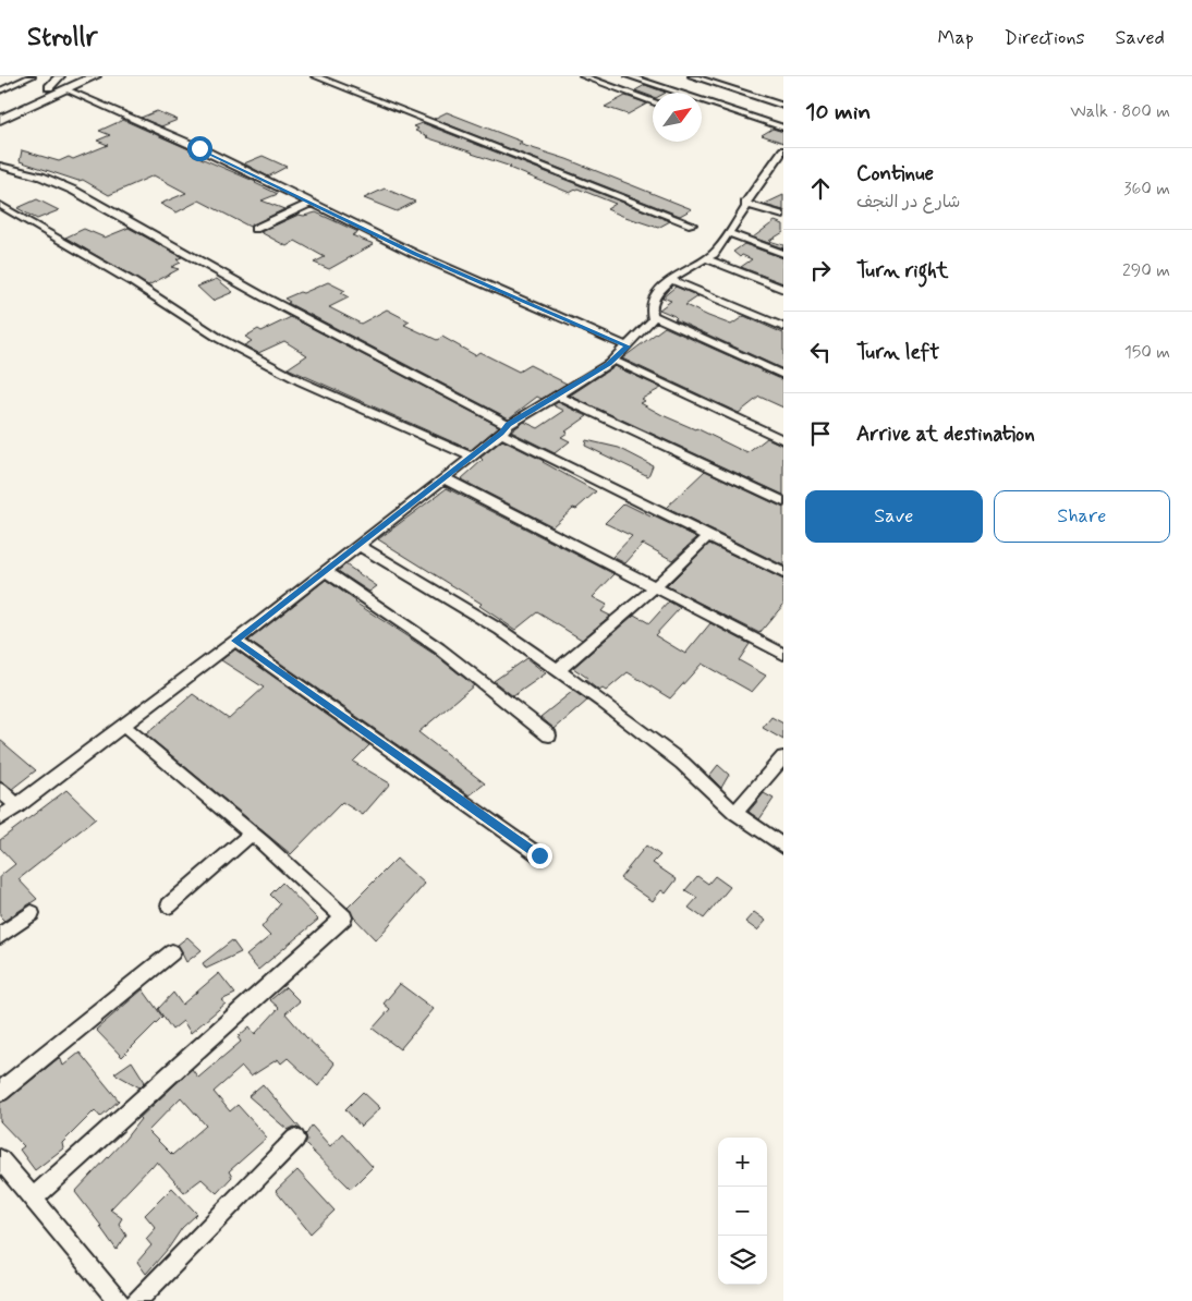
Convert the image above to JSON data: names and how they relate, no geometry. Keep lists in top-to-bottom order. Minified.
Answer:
{"north":"top right","page":{"header":"Strollr","nav":["Map","Directions","Saved"],"heading":["10 min","Walk · 800 m"],"list":[["Continue","شارع در النجف","360 m"],["Turn right","290 m"],["Turn left","150 m"],"Arrive at destination"],"buttons":["Save","Share"],"map_buttons":["+","−"]}}
